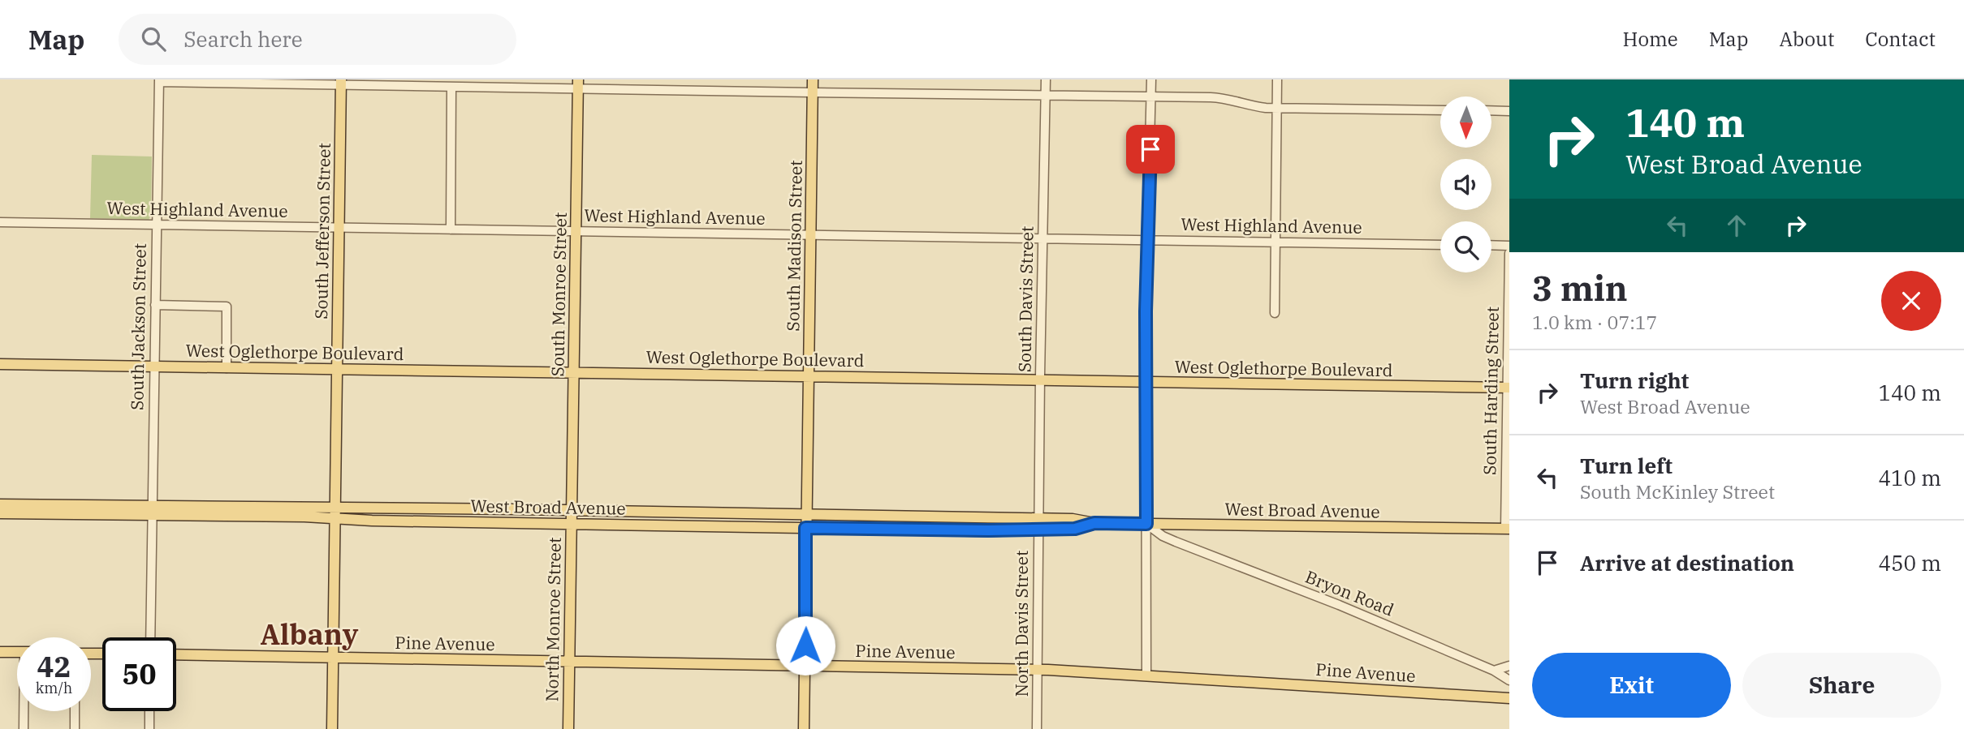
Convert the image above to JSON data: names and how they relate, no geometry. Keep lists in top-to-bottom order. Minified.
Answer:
{"streets":{"main road":["South Jefferson Street","South Madison Street","South Monroe Street","West Oglethorpe Boulevard","West Broad Avenue","North Monroe Street","Pine Avenue"],"street":["West Highland Avenue","South Davis Street","South Jackson Street","South Harding Street","Bryon Road","North Davis Street"]},"crossings":[["West Highland Avenue","South Jefferson Street"],["West Highland Avenue","South Madison Street"],["West Highland Avenue","South Monroe Street"],["West Highland Avenue","South Davis Street"],["West Highland Avenue","South Jackson Street"],["South Jefferson Street","West Oglethorpe Boulevard"],["South Jefferson Street","West Broad Avenue"],["South Jefferson Street","Pine Avenue"],["South Madison Street","West Oglethorpe Boulevard"],["South Madison Street","West Broad Avenue"],["South Madison Street","Pine Avenue"],["South Monroe Street","West Oglethorpe Boulevard"],["South Monroe Street","West Broad Avenue"],["South Monroe Street","North Monroe Street"],["South Davis Street","West Oglethorpe Boulevard"],["South Davis Street","West Broad Avenue"],["South Davis Street","North Davis Street"],["South Jackson Street","West Oglethorpe Boulevard"],["South Jackson Street","West Broad Avenue"],["West Oglethorpe Boulevard","South Harding Street"],["South Harding Street","West Broad Avenue"],["West Broad Avenue","Bryon Road"],["West Broad Avenue","North Monroe Street"],["West Broad Avenue","North Davis Street"],["North Monroe Street","Pine Avenue"],["North Davis Street","Pine Avenue"]],"districts":["Albany"],"north":"bottom","page":{"header":"Map","search":"Search here","nav":["Home","Map","About","Contact"],"turn":["140 m","West Broad Avenue"],"heading":["3 min","1.0 km · 07:17"],"list":[{"name":"Turn right","note":"West Broad Avenue","value":"140 m"},{"name":"Turn left","note":"South McKinley Street","value":"410 m"},{"name":"Arrive at destination","value":"450 m"}],"speed":"42 km/h","limit":"50","buttons":["Exit","Share"]}}
